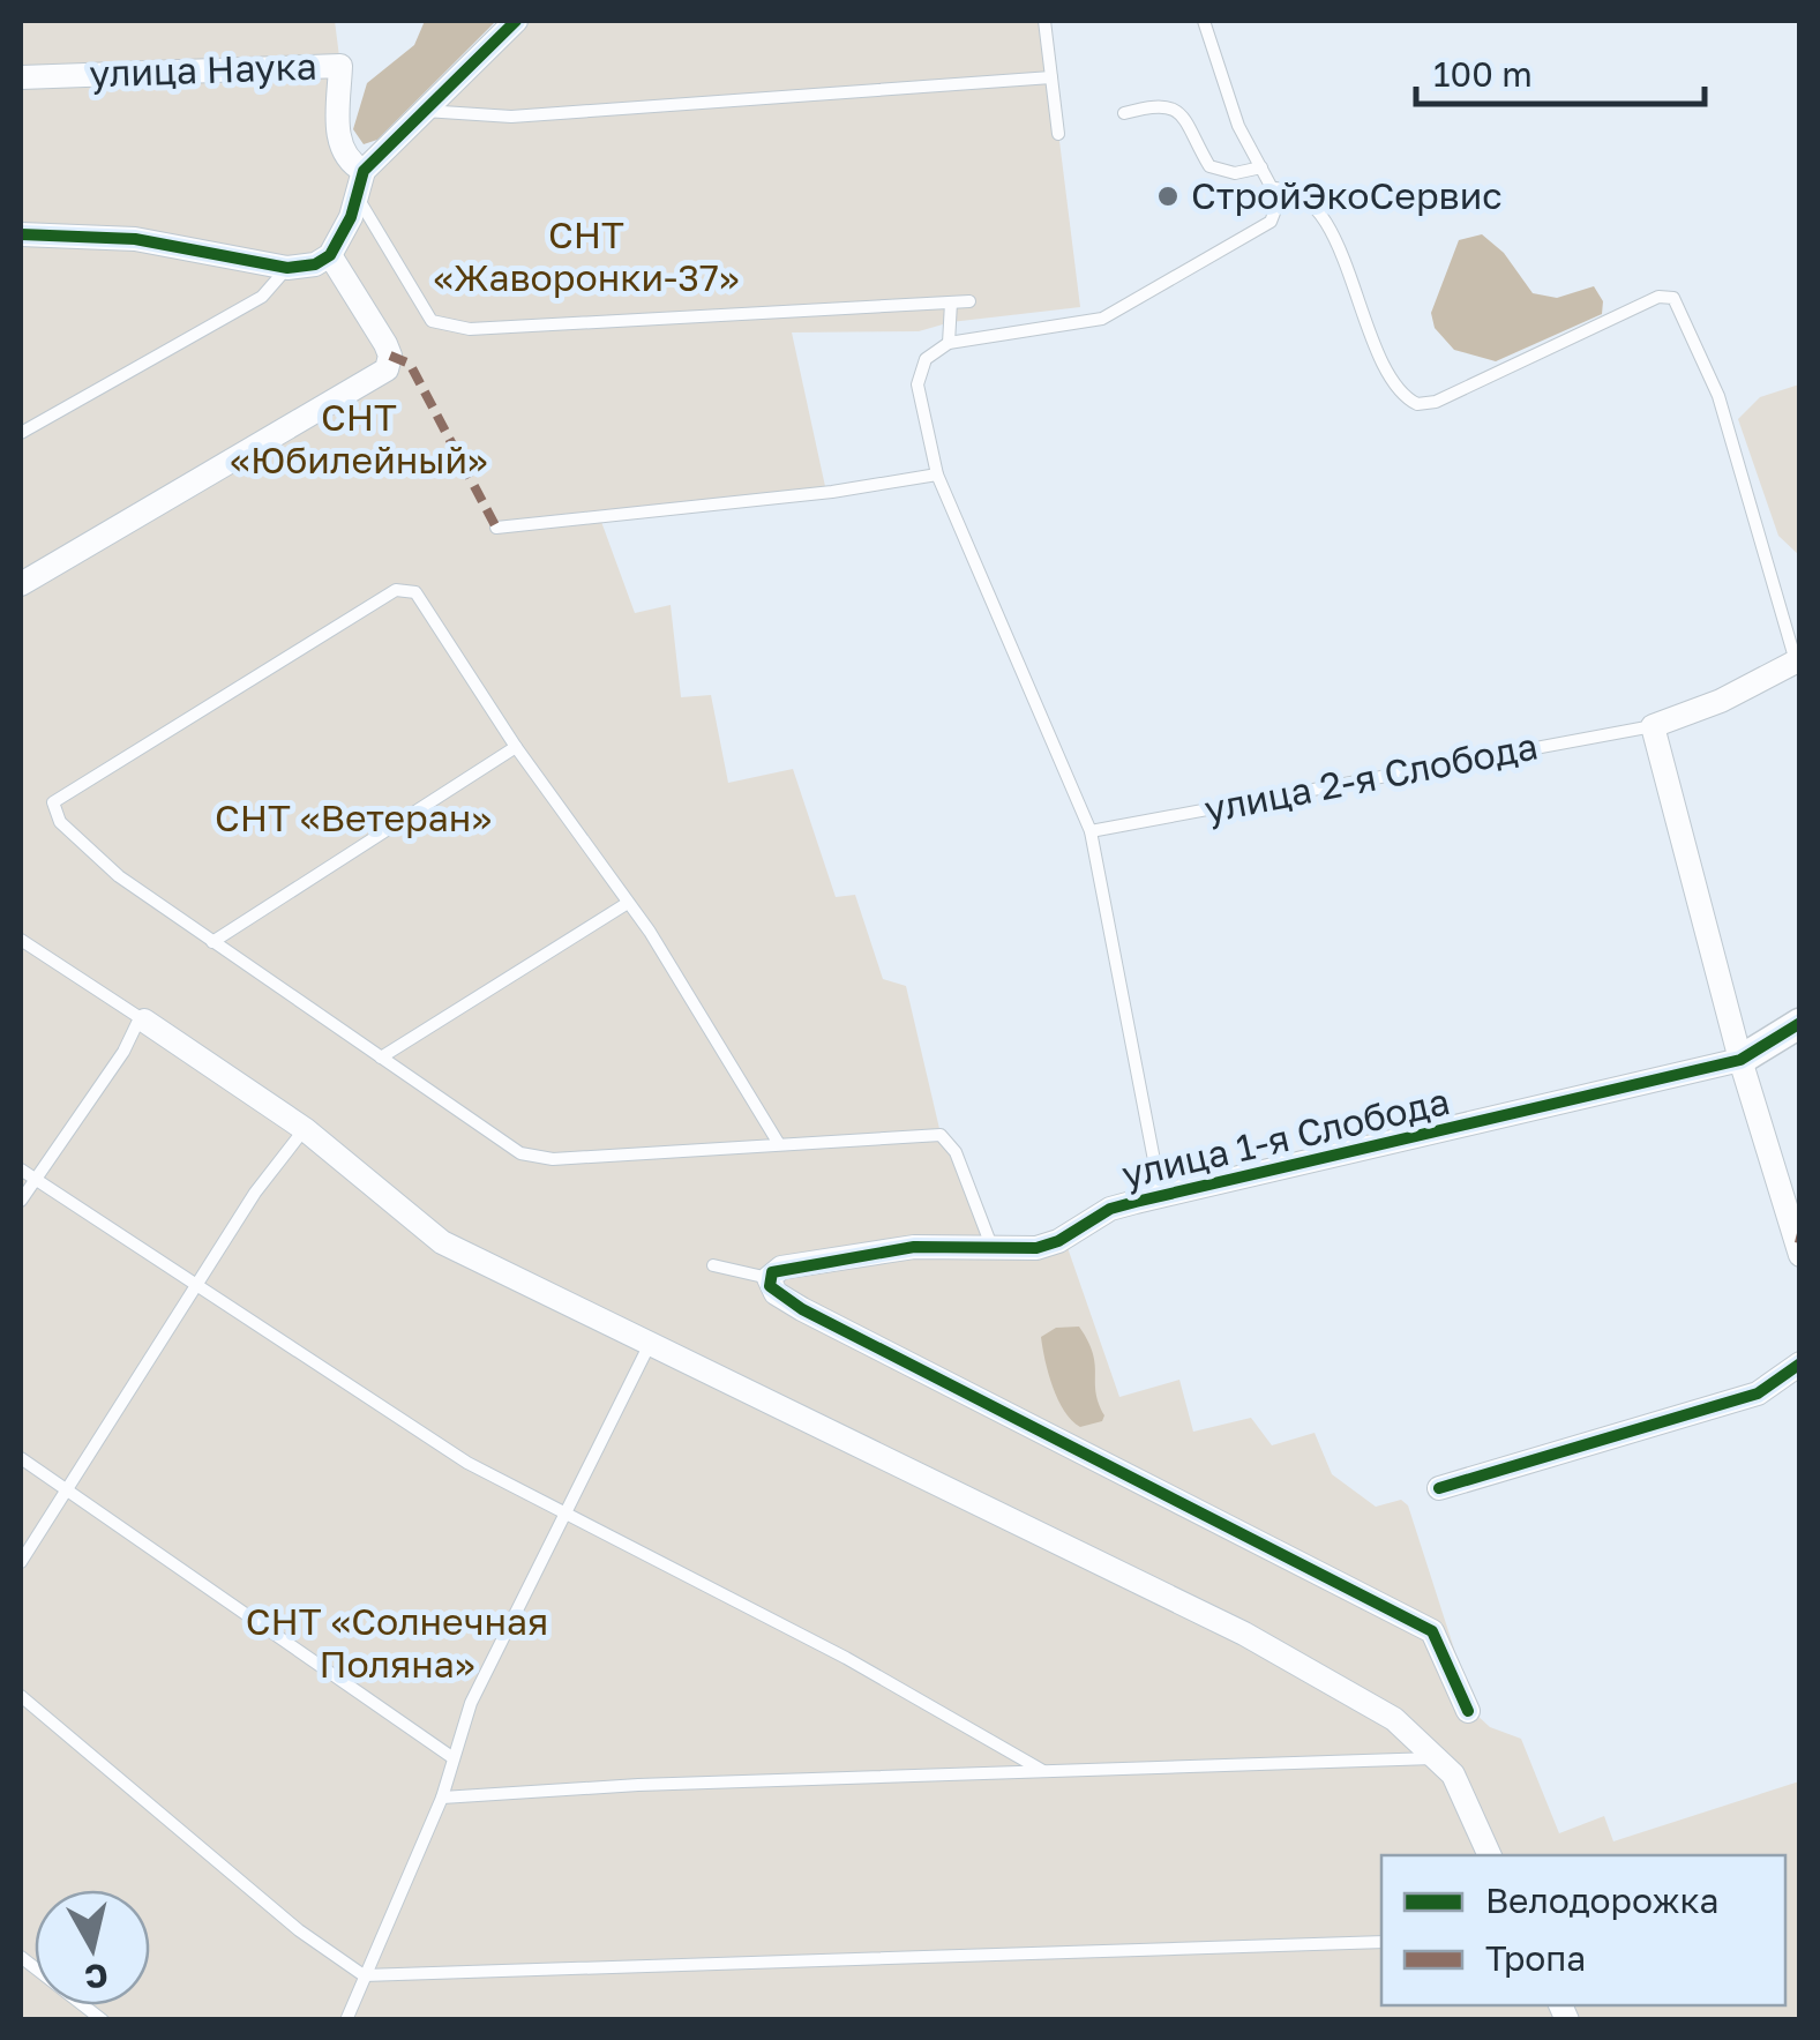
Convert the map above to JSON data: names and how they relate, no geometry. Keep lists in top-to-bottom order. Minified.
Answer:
{"streets":{"street":["улица Наука","улица 1-я Слобода"],"lane":["улица 2-я Слобода"]},"parks":["СНТ «Жаворонки-37»","СНТ «Юбилейный»","СНТ «Ветеран»","СНТ «Солнечная Поляна»"],"places":["СтройЭкоСервис"],"legend":["Велодорожка","Тропа"],"scale_bar":"100 m","north":"bottom"}
